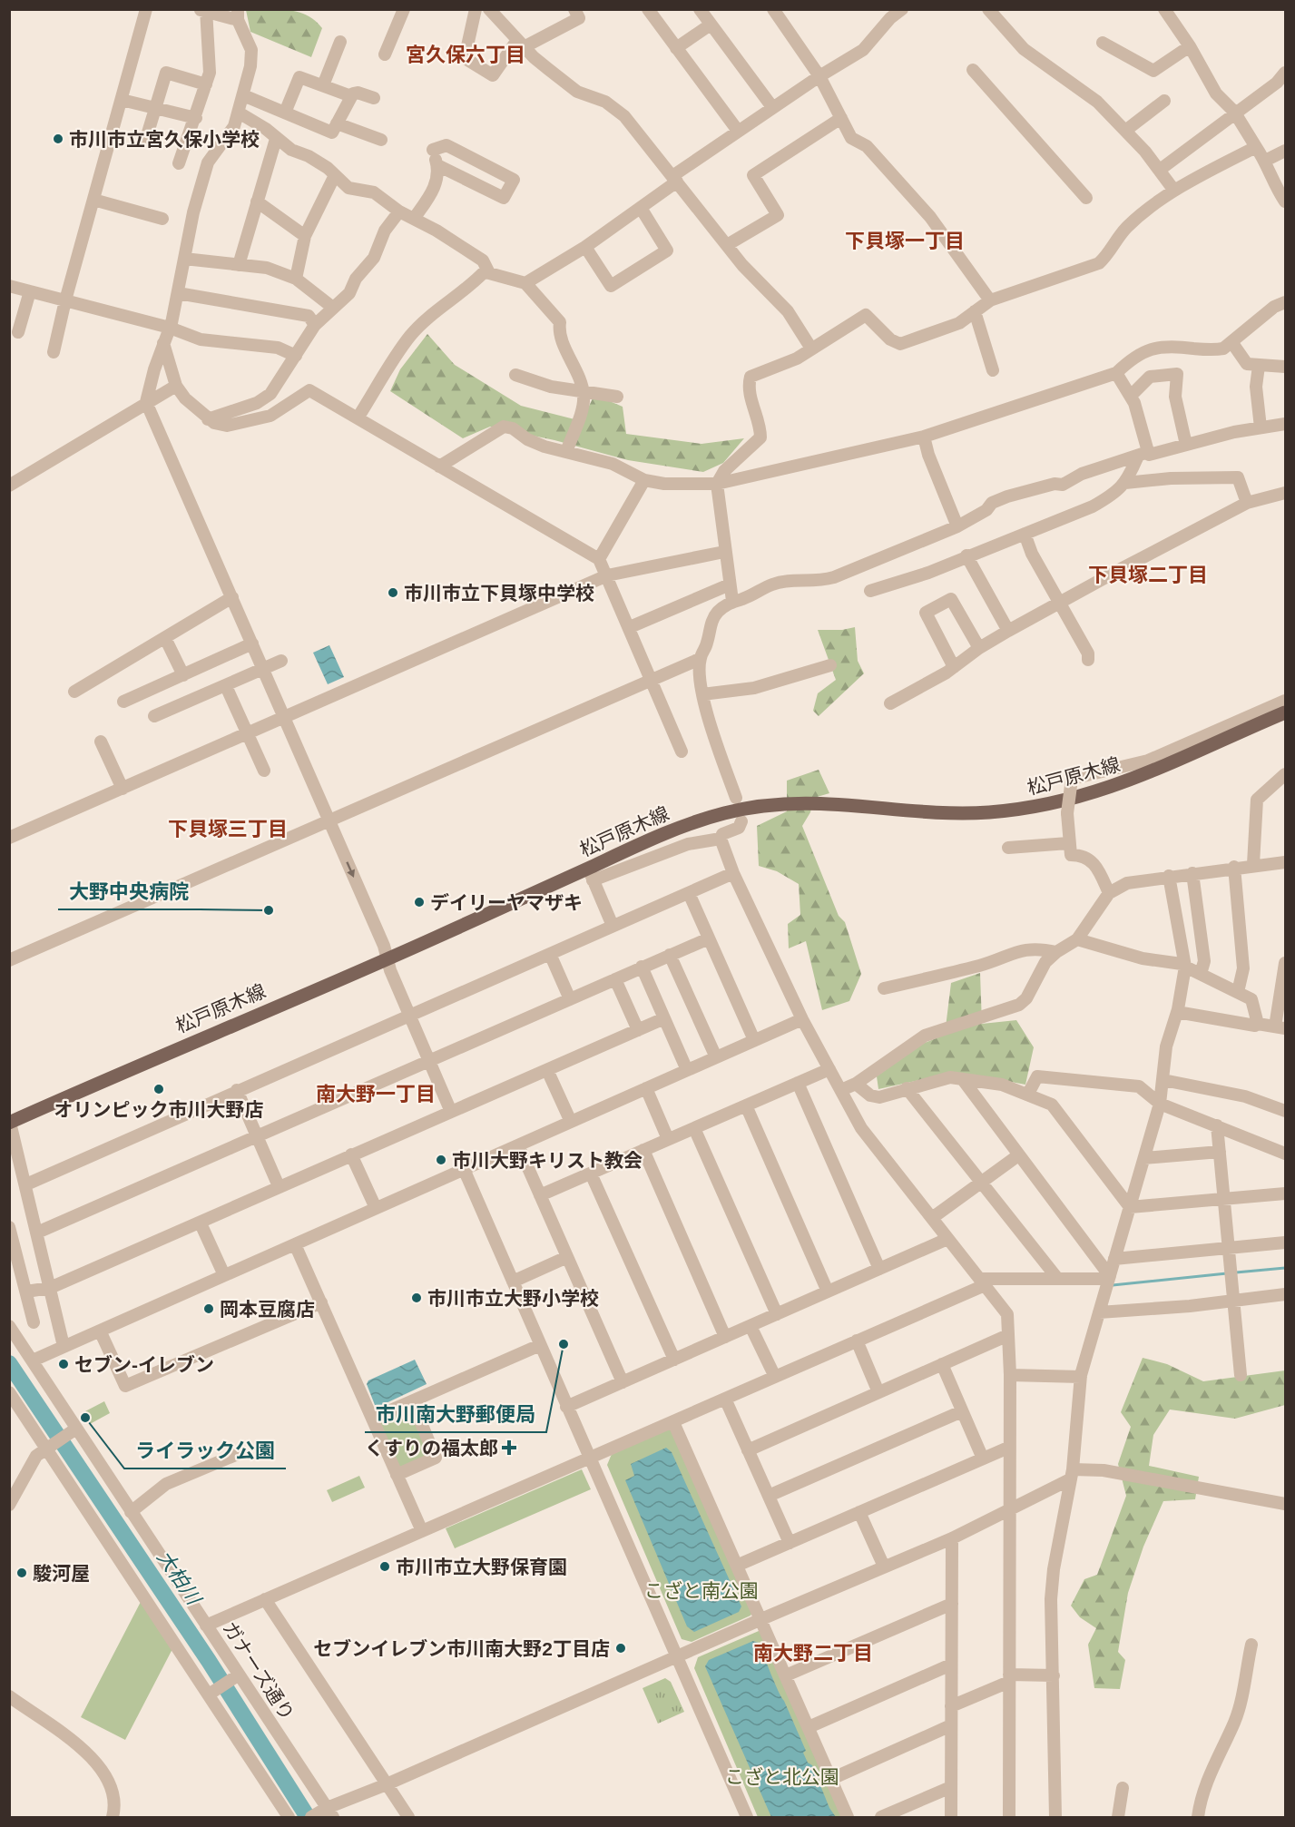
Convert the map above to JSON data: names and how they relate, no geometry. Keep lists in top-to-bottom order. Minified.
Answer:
{"streets":{"main road":["松戸原木線"],"street":["ガナーズ通り"]},"districts":["宮久保六丁目","下貝塚一丁目","下貝塚二丁目","下貝塚三丁目","南大野一丁目","南大野二丁目"],"water":["大柏川"],"parks":["こざと南公園","こざと北公園"],"places":{"other":["市川市立宮久保小学校","市川市立下貝塚中学校","デイリーヤマザキ","大野中央病院","オリンピック市川大野店","市川大野キリスト教会","市川市立大野小学校","岡本豆腐店","市川南大野郵便局","セブン-イレブン","ライラック公園","市川市立大野保育園","駿河屋","セブンイレブン市川南大野2丁目店"],"health":["くすりの福太郎"]}}
